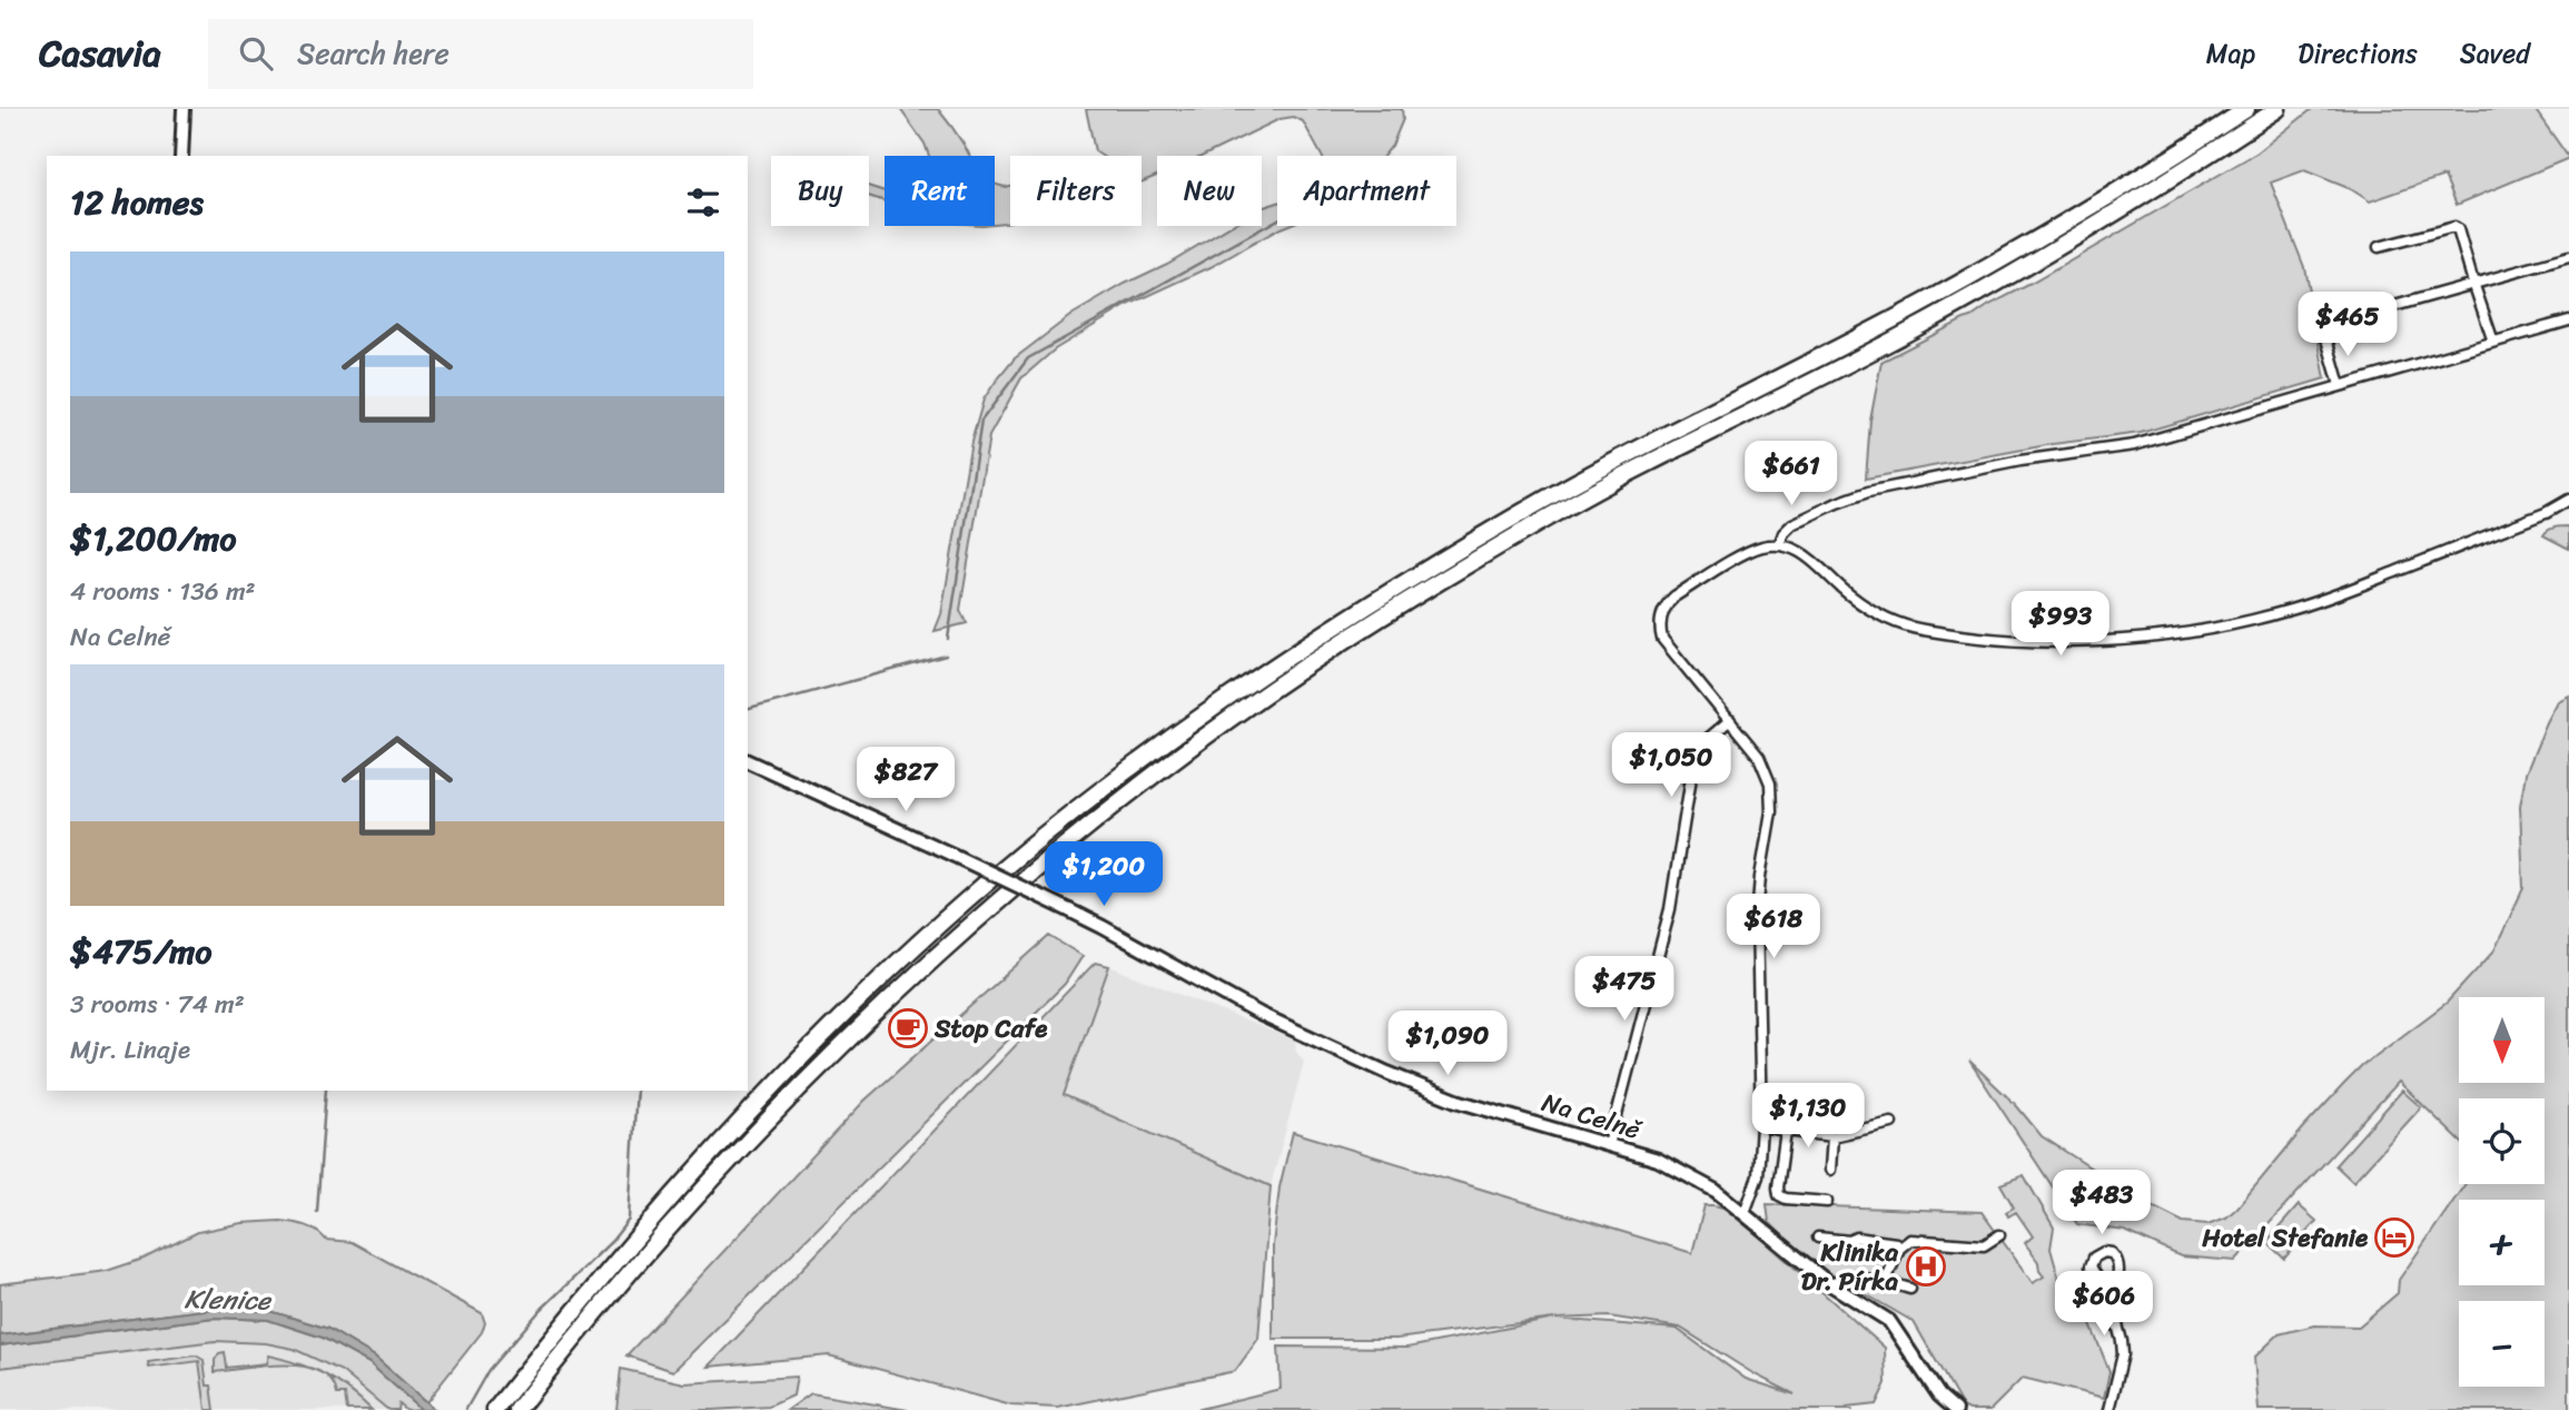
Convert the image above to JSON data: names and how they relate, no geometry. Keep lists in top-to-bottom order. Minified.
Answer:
{"streets":{"street":["Na Celně"]},"water":["Klenice"],"places":{"cafe":["Stop Cafe"],"hotel":["Hotel Stefanie"],"hospital":["Klinika Dr. Pírka"]},"north":"bottom","page":{"header":"Casavia","search":"Search here","nav":["Map","Directions","Saved"],"chip":["Buy","Rent","Filters","New","Apartment"],"heading":"12 homes","list":[{"name":"$1,200/mo","note":"4 rooms · 136 m² · Na Celně"},{"name":"$475/mo","note":"3 rooms · 74 m² · Mjr. Linaje"}],"price":["$465","$661","$993","$1,050","$827","$1,200","$618","$475","$1,090","$1,130","$483","$606"],"map_buttons":["+","−"]}}
